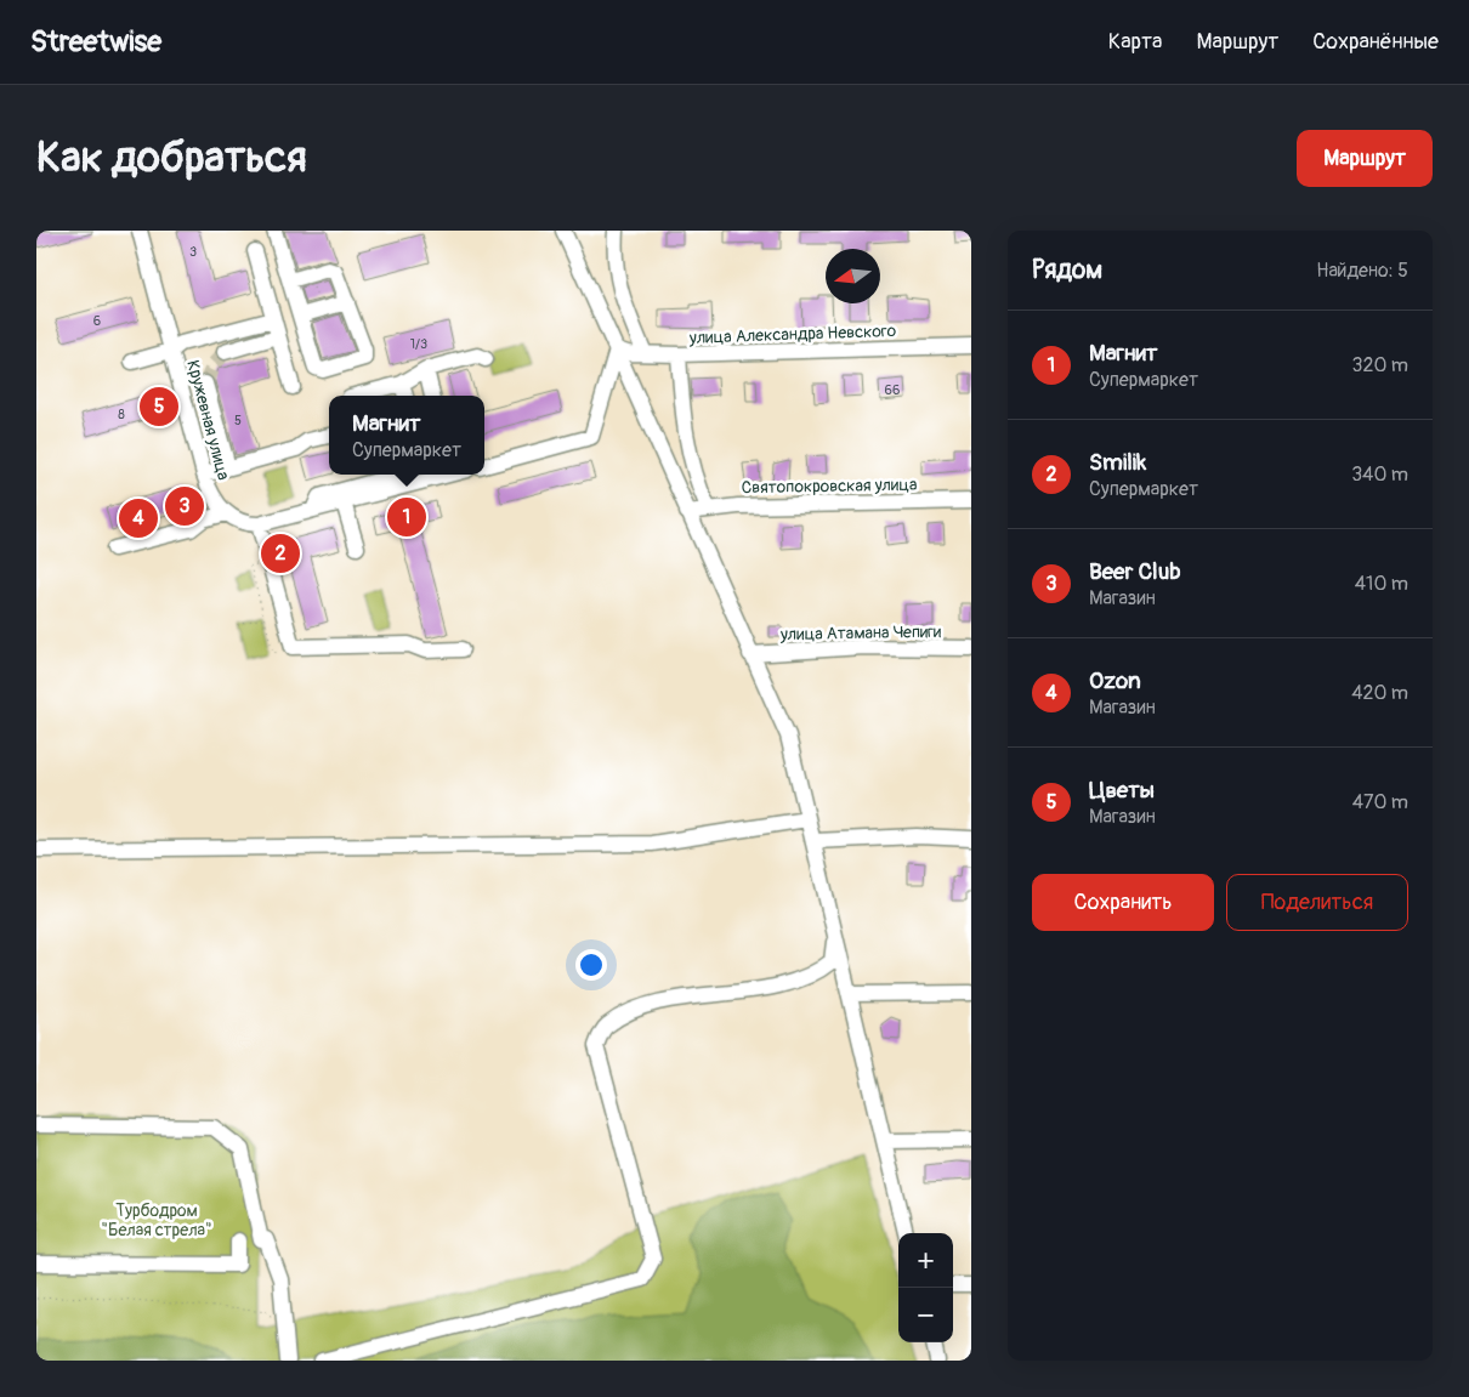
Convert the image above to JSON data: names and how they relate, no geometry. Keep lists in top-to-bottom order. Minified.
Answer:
{"streets":{"street":["улица Александра Невского","Кружевная улица","Святопокровская улица","улица Атамана Чепиги"]},"parks":["Турбодром \"Белая стрела\""],"house_numbers":["3","6","1/3","66","8","5"],"north":"left","page":{"header":"Streetwise","nav":["Карта","Маршрут","Сохранённые"],"buttons":["Маршрут",["Сохранить","Поделиться"]],"title":"Как добраться","heading":["Рядом","Найдено: 5"],"list":[{"mark":"1","name":"Магнит","note":"Супермаркет","value":"320 m"},{"mark":"2","name":"Smilik","note":"Супермаркет","value":"340 m"},{"mark":"3","name":"Beer Club","note":"Магазин","value":"410 m"},{"mark":"4","name":"Ozon","note":"Магазин","value":"420 m"},{"mark":"5","name":"Цветы","note":"Магазин","value":"470 m"}],"pins":["5","3","1","4","2"],"popup":["Магнит","Супермаркет"],"map_buttons":["+","−"]}}
